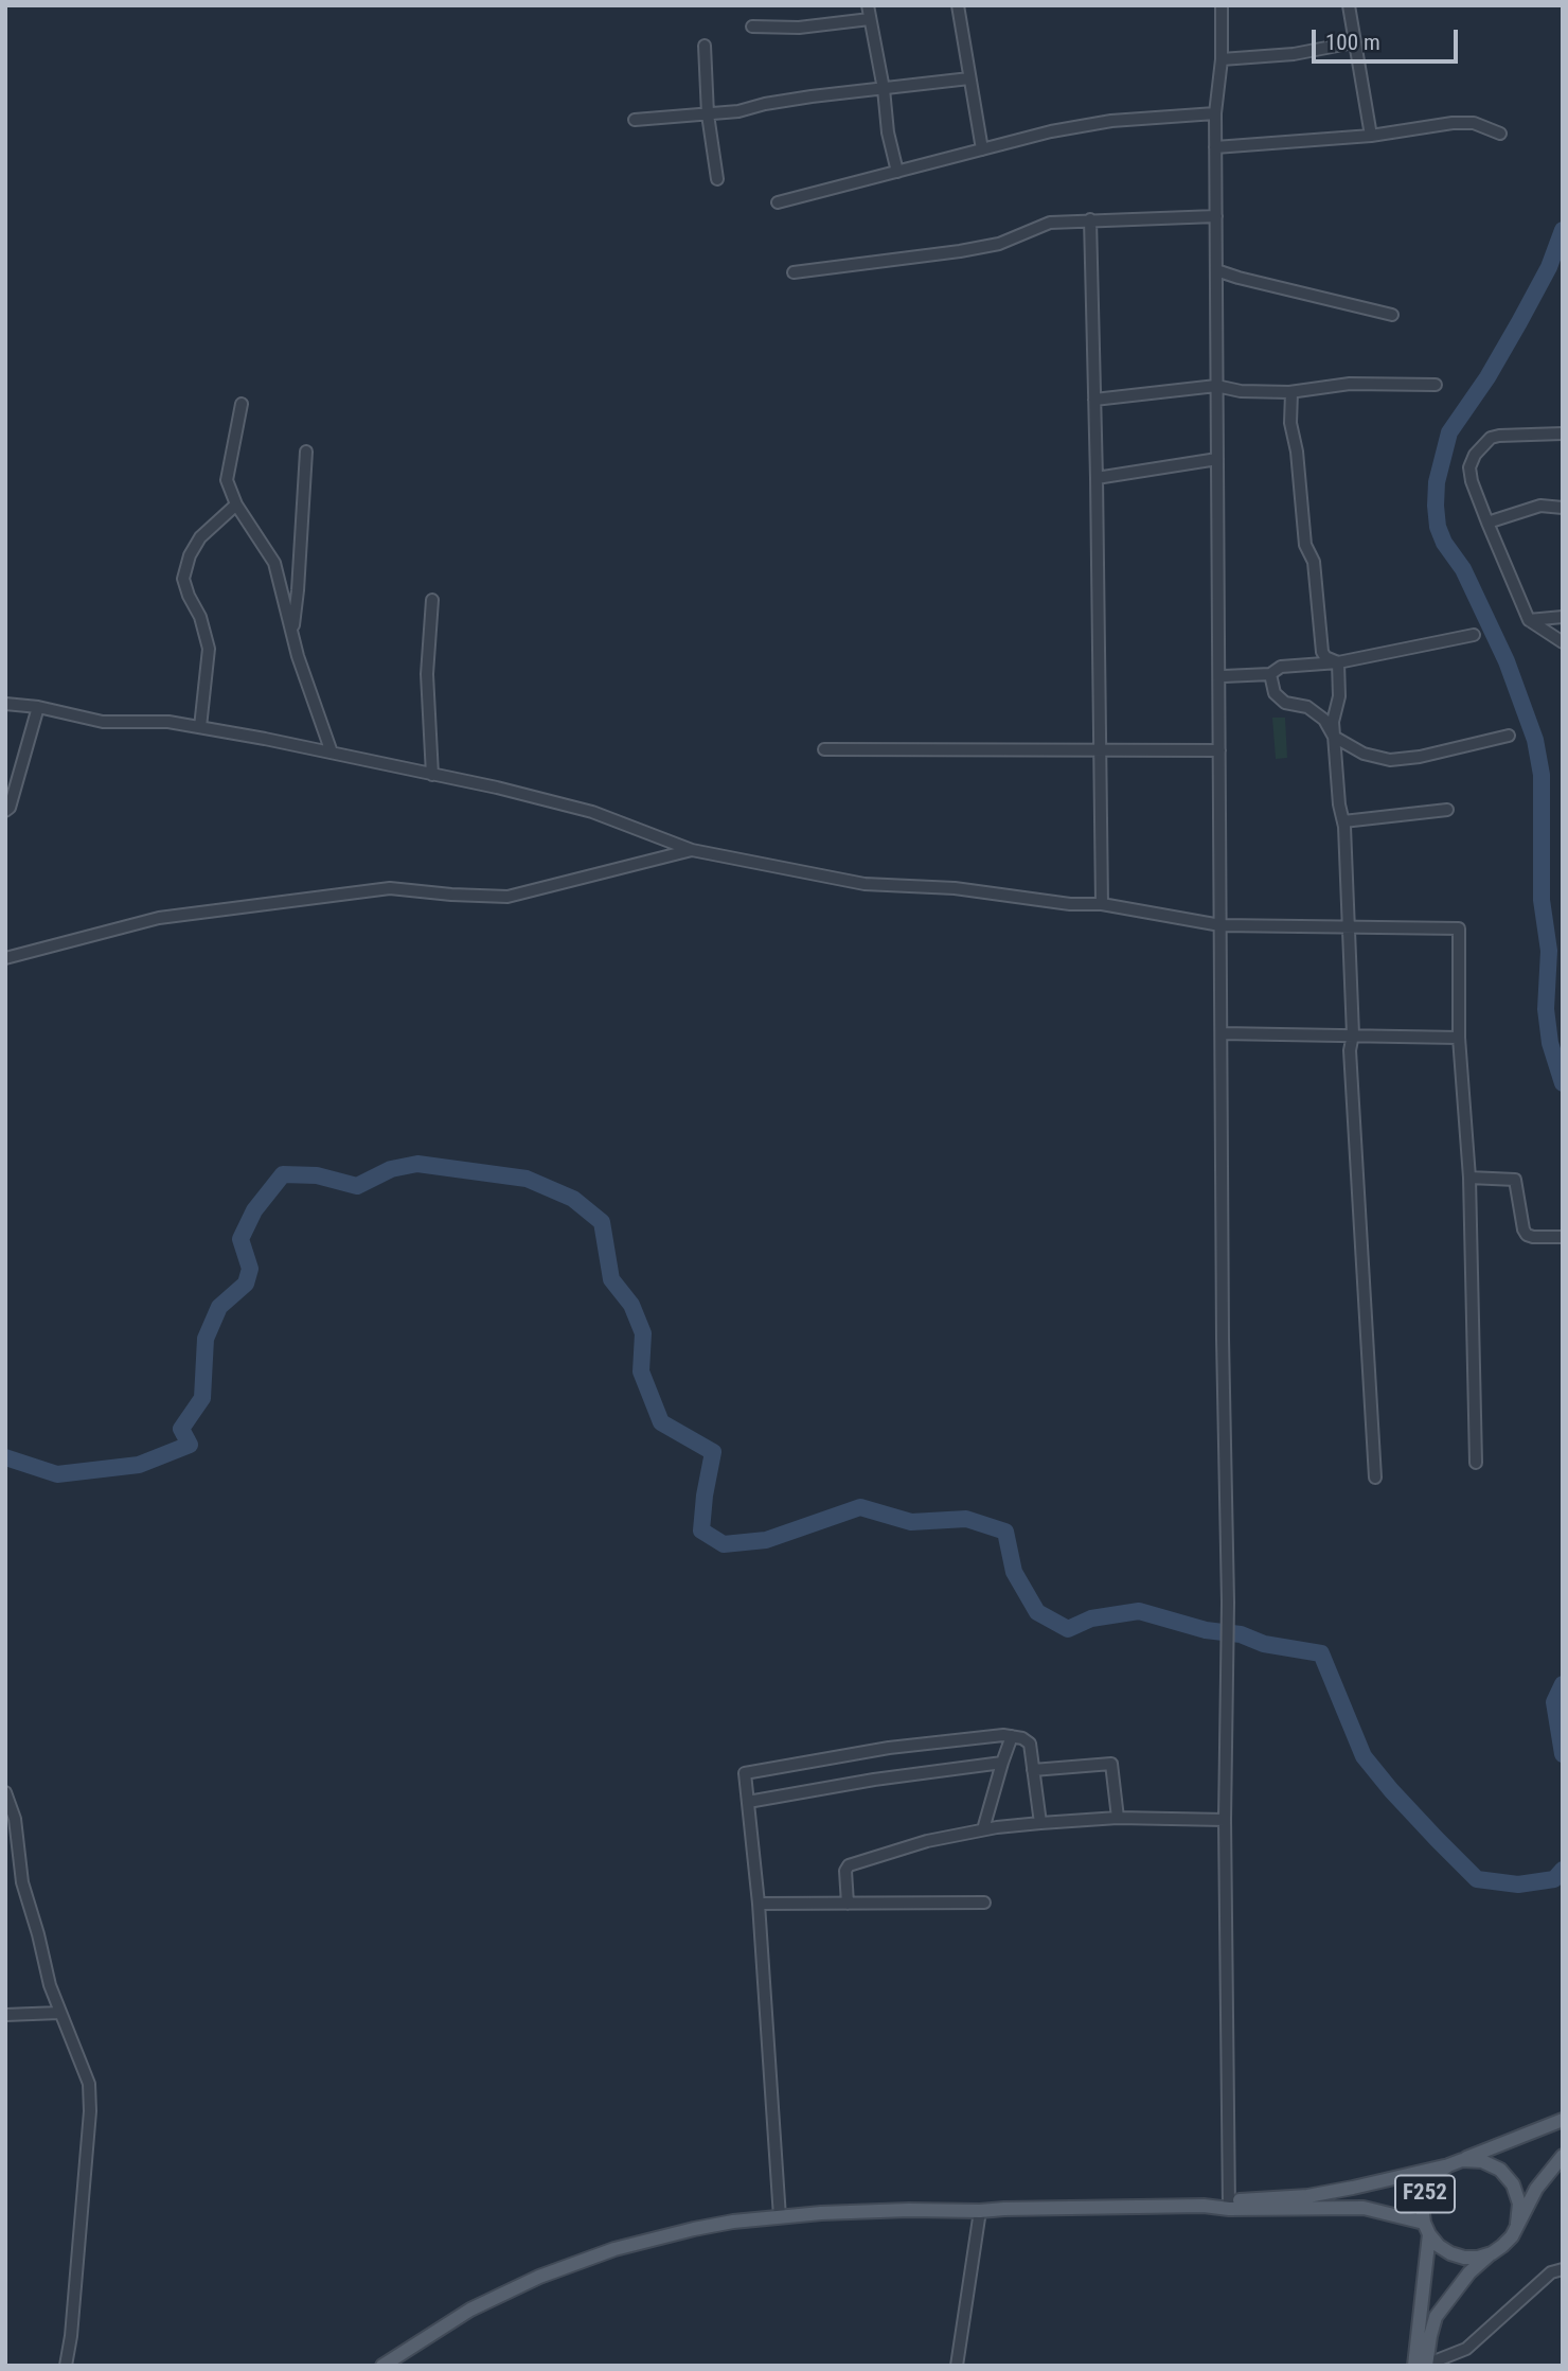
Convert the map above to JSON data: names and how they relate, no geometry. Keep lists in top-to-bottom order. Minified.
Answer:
{"streets":{"main road":["F252"]},"scale_bar":"100 m"}
